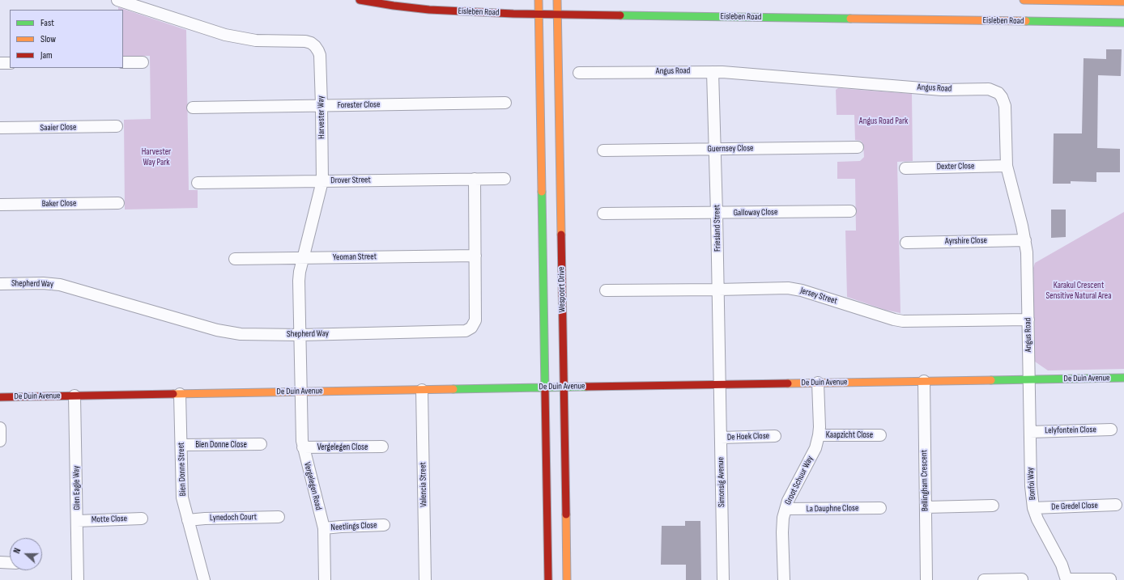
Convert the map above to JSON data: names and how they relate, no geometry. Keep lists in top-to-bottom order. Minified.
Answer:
{"streets":{"main road":["Eisleben Road","Wespoort Drive","De Duin Avenue"],"street":["Angus Road","Forester Close","Harvester Way","Saaier Close","Guernsey Close","Dexter Close","Drover Street","Baker Close","Galloway Close","Friesland Street","Ayrshire Close","Yeoman Street","Shepherd Way","Jersey Street","Lelyfontein Close","Kaapzicht Close","De Hoek Close","Bien Donne Close","Vergelegen Close","Bien Donne Street","Groot Schuur Way","Bellingham Crescent","Simonsig Avenue","Bonfoi Way","Valencia Street","Vergelegen Road","Glen Eagle Way","De Gredel Close","La Dauphne Close","Lynedoch Court","Motte Close","Neetlings Close"]},"crossings":[["Eisleben Road","Wespoort Drive"],["Angus Road","Dexter Close"],["Angus Road","Friesland Street"],["Angus Road","Ayrshire Close"],["Angus Road","Jersey Street"],["Angus Road","De Duin Avenue"],["Angus Road","Bonfoi Way"],["Forester Close","Harvester Way"],["Harvester Way","Drover Street"],["Harvester Way","Yeoman Street"],["Harvester Way","Shepherd Way"],["Harvester Way","De Duin Avenue"],["Harvester Way","Vergelegen Road"],["Guernsey Close","Friesland Street"],["Drover Street","Shepherd Way"],["Galloway Close","Friesland Street"],["Friesland Street","Jersey Street"],["Friesland Street","De Duin Avenue"],["Friesland Street","Simonsig Avenue"],["Yeoman Street","Shepherd Way"],["Wespoort Drive","De Duin Avenue"],["De Duin Avenue","Bien Donne Street"],["De Duin Avenue","Groot Schuur Way"],["De Duin Avenue","Bellingham Crescent"],["De Duin Avenue","Simonsig Avenue"],["De Duin Avenue","Bonfoi Way"],["De Duin Avenue","Valencia Street"],["De Duin Avenue","Vergelegen Road"],["De Duin Avenue","Glen Eagle Way"],["Lelyfontein Close","Bonfoi Way"],["Kaapzicht Close","Groot Schuur Way"],["De Hoek Close","Simonsig Avenue"],["Bien Donne Close","Bien Donne Street"],["Vergelegen Close","Vergelegen Road"],["Bien Donne Street","Lynedoch Court"],["Groot Schuur Way","La Dauphne Close"],["Bonfoi Way","De Gredel Close"],["Vergelegen Road","Neetlings Close"],["Glen Eagle Way","Motte Close"]],"parks":["Angus Road Park","Harvester Way Park","Karakul Crescent Sensitive Natural Area"],"legend":["Fast","Slow","Jam"],"north":"left"}
